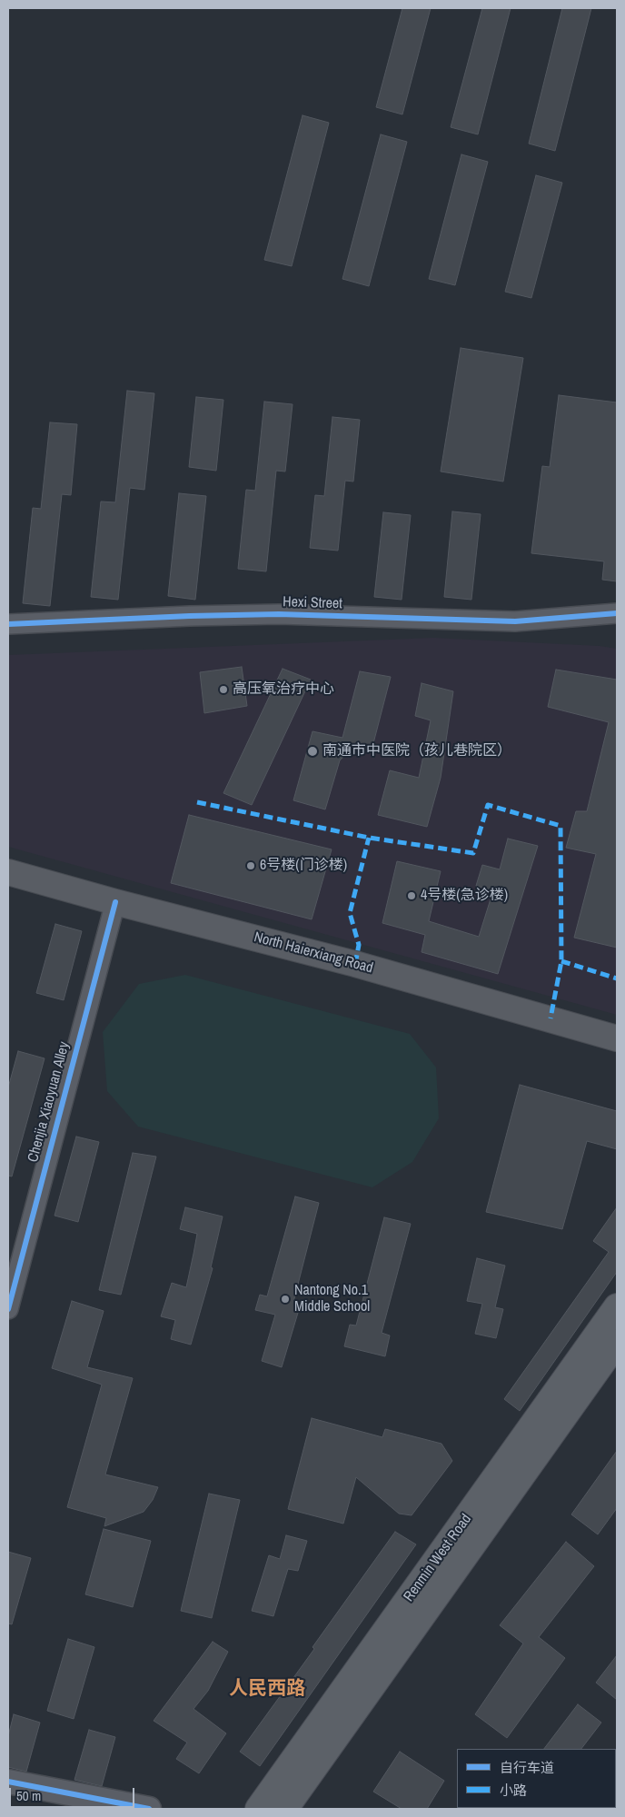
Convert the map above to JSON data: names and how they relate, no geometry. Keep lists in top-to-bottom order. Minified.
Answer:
{"streets":{"main road":["North Haierxiang Road","Renmin West Road"],"street":["Hexi Street","Chenjia Xiaoyuan Alley"]},"crossings":[["North Haierxiang Road","Chenjia Xiaoyuan Alley"]],"districts":["人民西路"],"places":["高压氧治疗中心","南通市中医院（孩儿巷院区）","6号楼(门诊楼)","4号楼(急诊楼)","Nantong No.1 Middle School"],"legend":["自行车道","小路"],"scale_bar":"50 m"}
